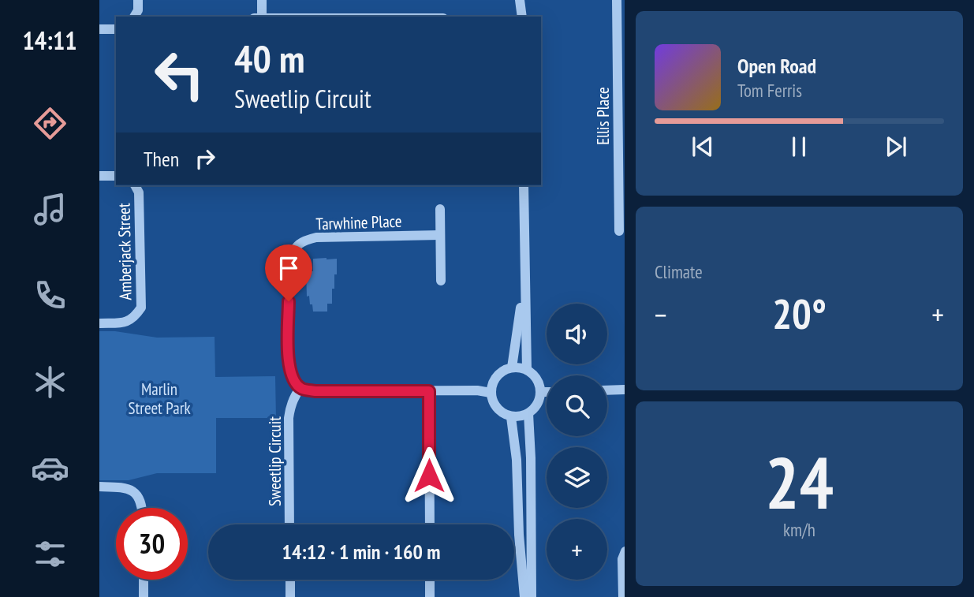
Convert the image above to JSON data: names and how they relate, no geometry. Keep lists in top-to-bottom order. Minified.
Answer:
{"streets":{"street":["Ellis Place","Tarwhine Place","Amberjack Street","Sweetlip Circuit"]},"crossings":[["Tarwhine Place","Sweetlip Circuit"]],"parks":["Marlin Street Park"],"page":{"tabs":"14:11","turn":["40 m","Sweetlip Circuit"],"song":["Open Road","Tom Ferris"],"then":"Then","tile":["Climate",["24","km/h"]],"heat":["−","20°","+"],"map_buttons":"+","limit":"30","trip":"14:12 · 1 min · 160 m"}}
